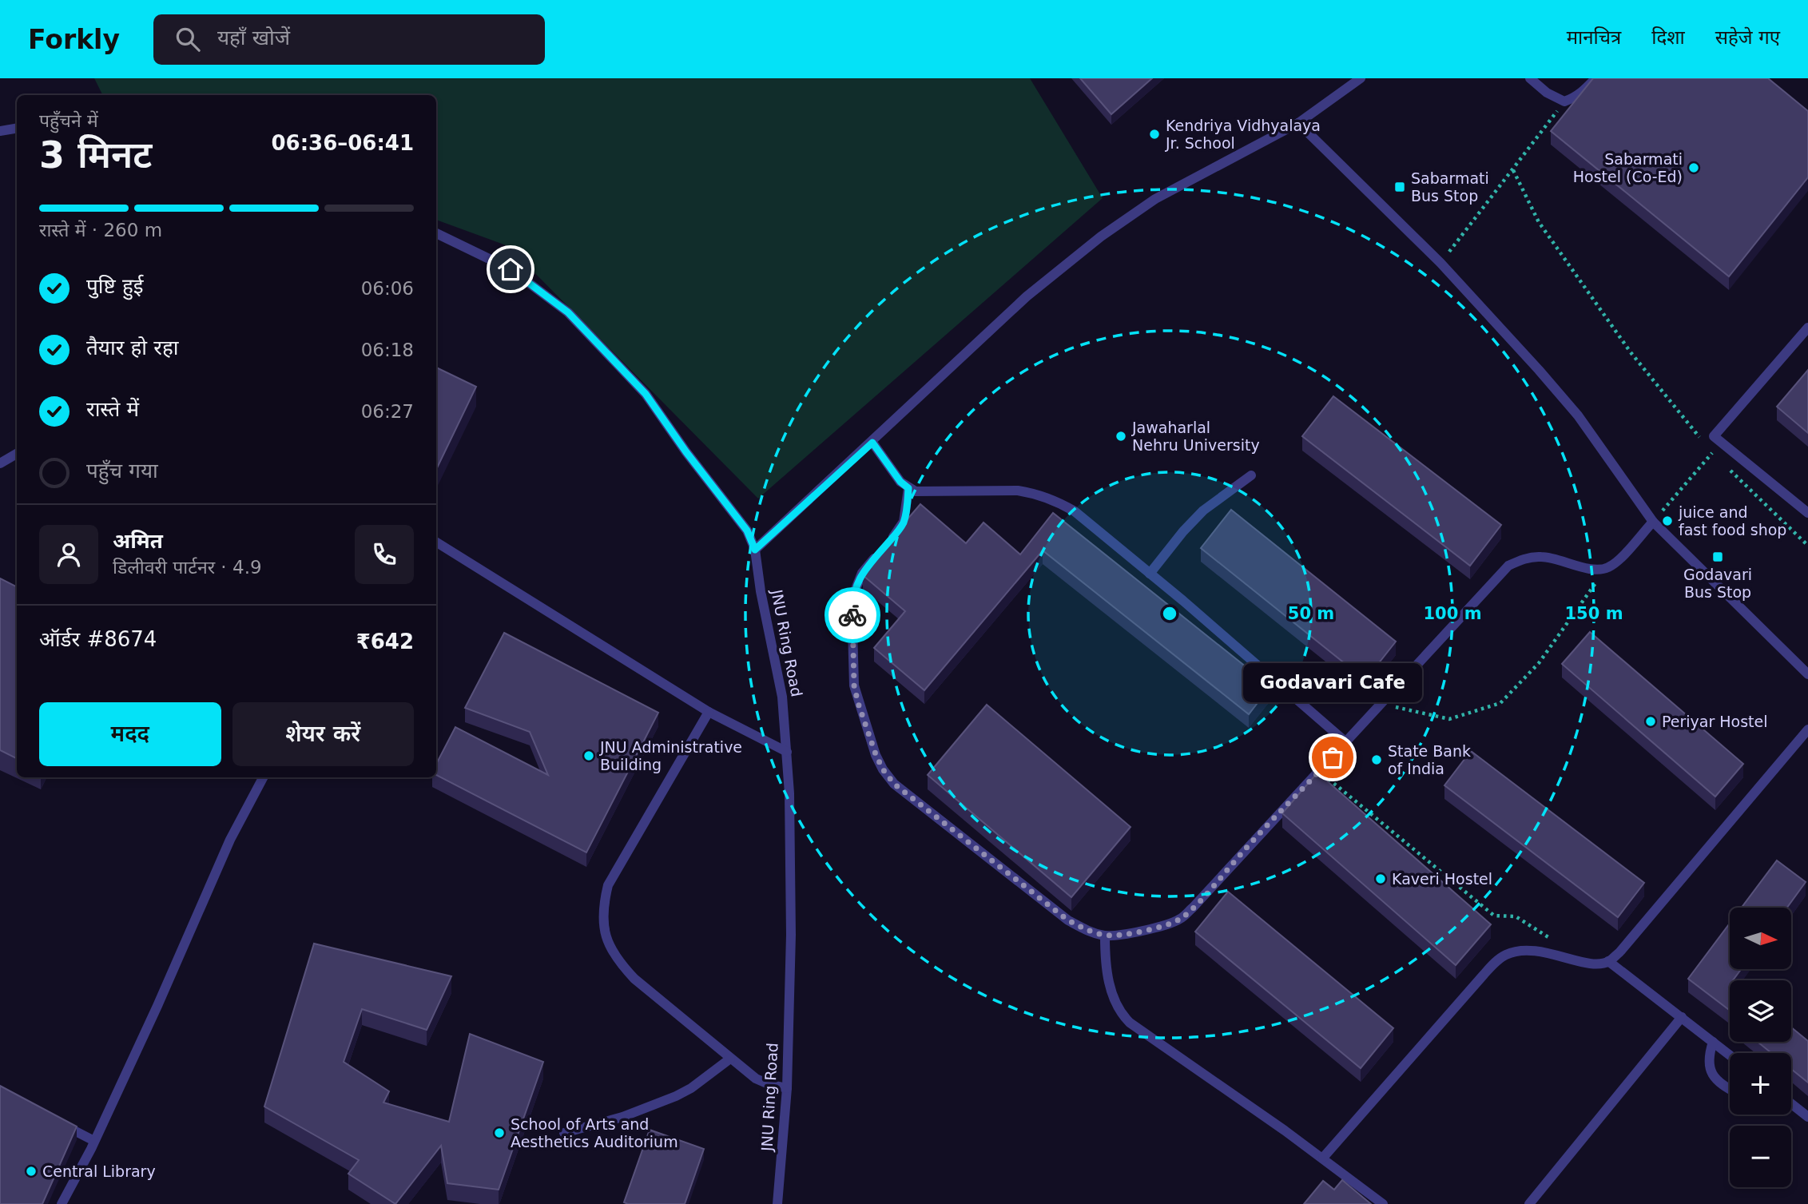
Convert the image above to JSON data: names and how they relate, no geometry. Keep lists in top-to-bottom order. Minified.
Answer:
{"streets":{"lane":["JNU Ring Road"]},"places":{"other":["Kendriya Vidhyalaya Jr. School","Sabarmati Hostel (Co-Ed)","Jawaharlal Nehru University","juice and fast food shop","Periyar Hostel","JNU Administrative Building","Godavari Cafe","State Bank of India","Kaveri Hostel","School of Arts and Aesthetics Auditorium","Central Library"],"transit":["Sabarmati Bus Stop","Godavari Bus Stop"]},"north":"right","page":{"header":"Forkly","search":"यहाँ खोजें","nav":["मानचित्र","दिशा","सहेजे गए"],"heading":["3 मिनट","पहुँचने में","06:36–06:41"],"panel":["अमित","डिलीवरी पार्टनर · 4.9","ऑर्डर #8674","₹642"],"bar":"रास्ते में · 260 m","list":[["पुष्टि हुई","06:06"],["तैयार हो रहा","06:18"],["रास्ते में","06:27"],"पहुँच गया"],"bubble":"Godavari Cafe","buttons":["मदद","शेयर करें"],"map_buttons":["+","−"]},"rings":["50 m","100 m","150 m"]}
